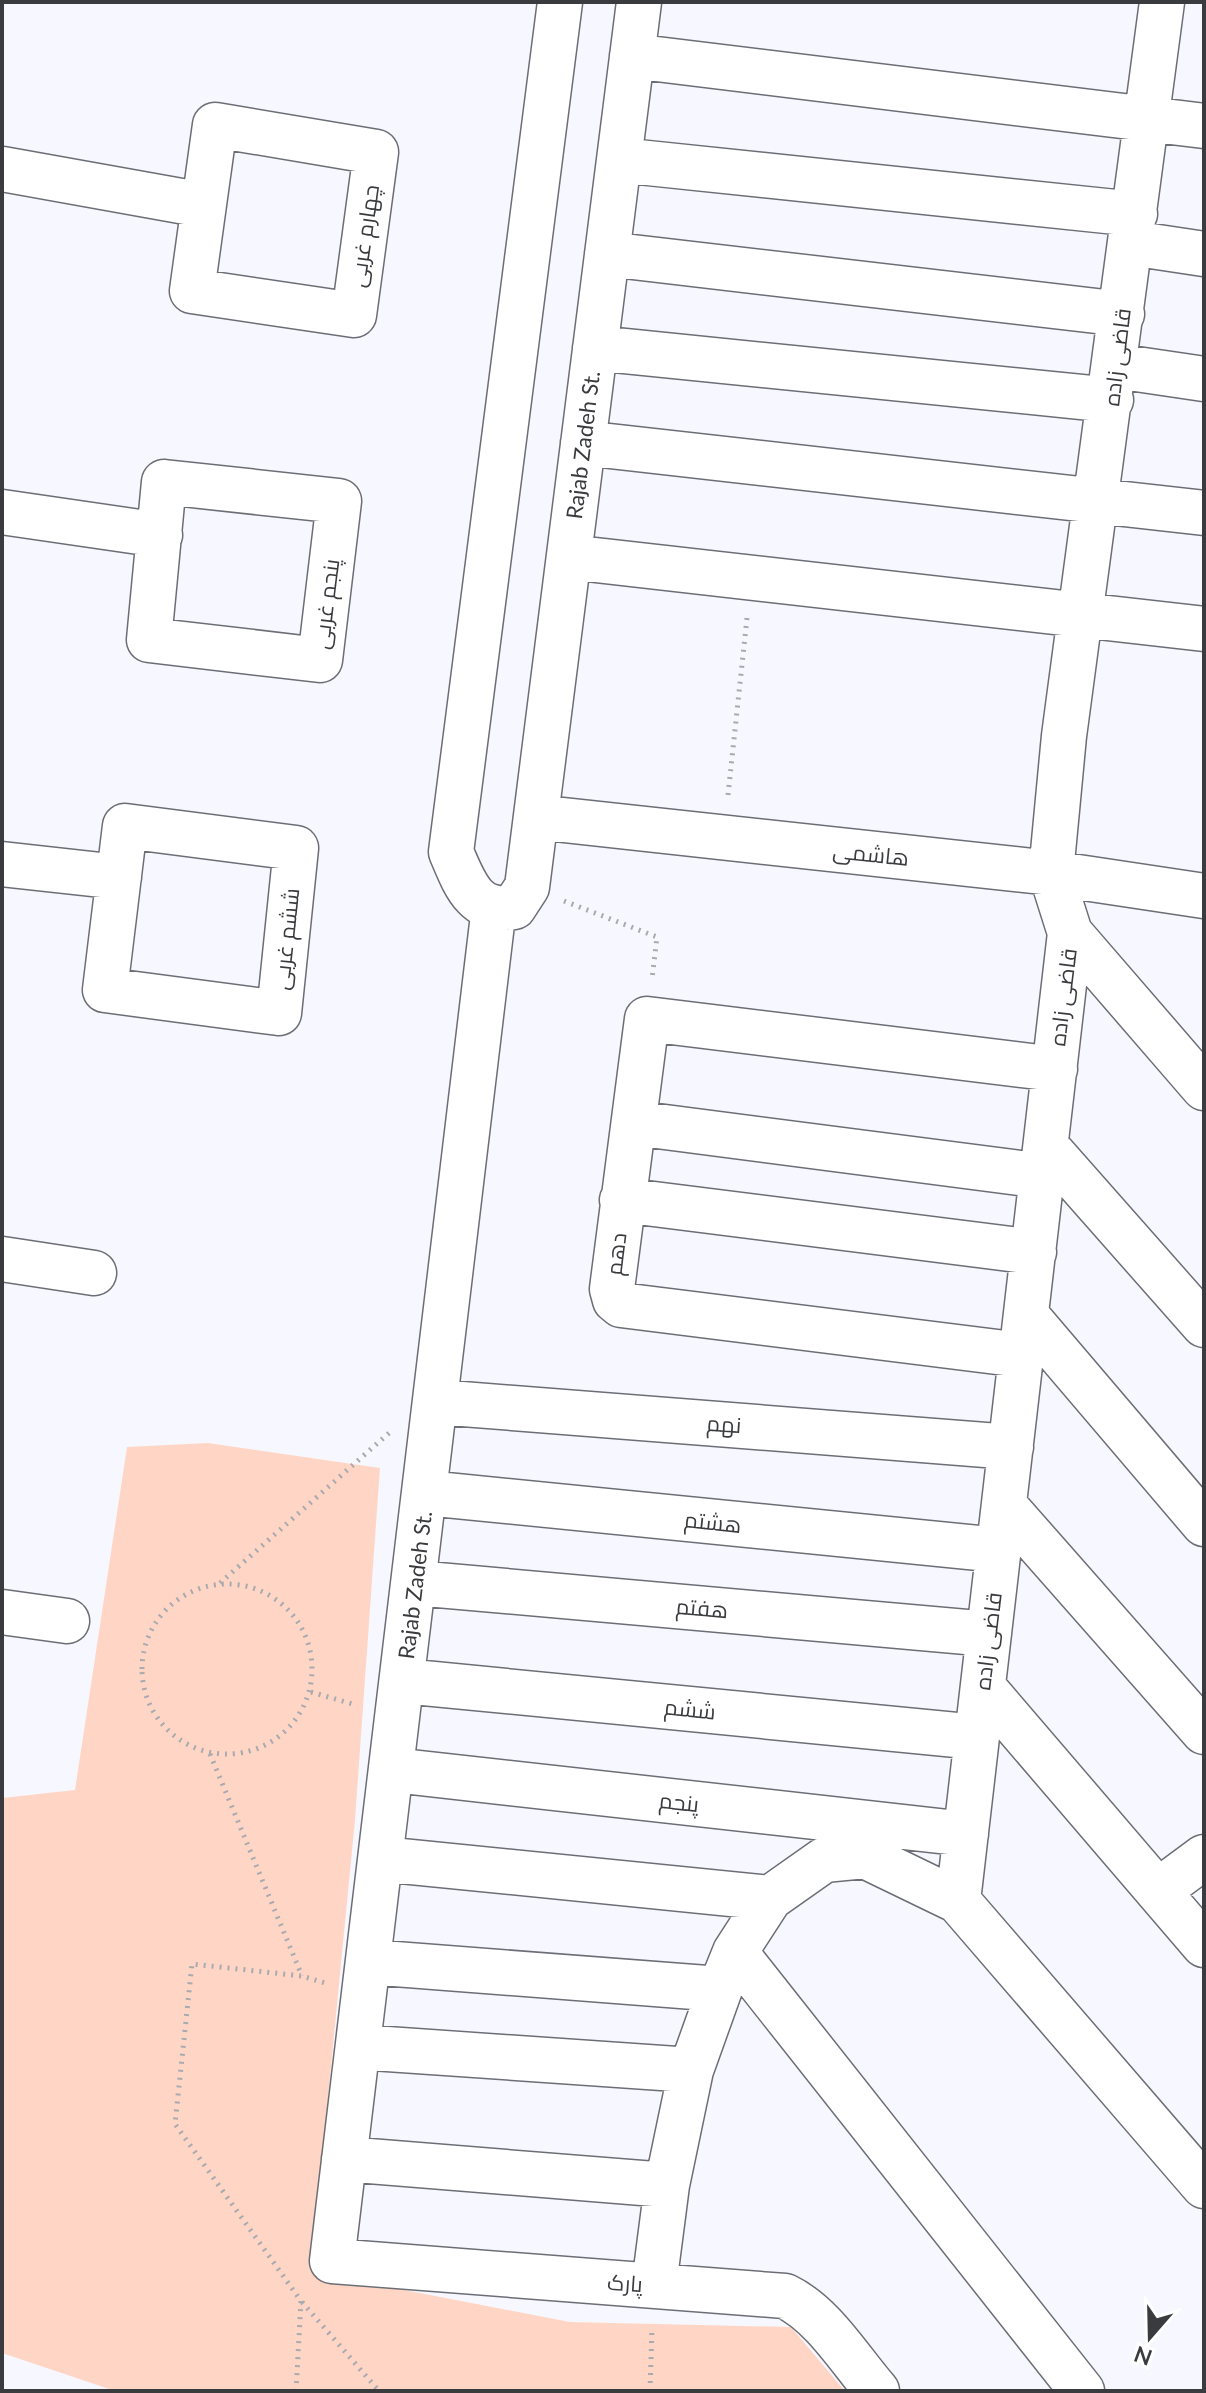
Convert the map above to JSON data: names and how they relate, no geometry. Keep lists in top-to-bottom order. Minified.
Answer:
{"streets":{"street":["چهارم غربی","قاضی زاده","Rajab Zadeh St.","پنجم غربی","هاشمی","ششم غربی","دهم","نهم","هشتم","هفتم","ششم","پنجم","پارک"]},"crossings":[["قاضی زاده","هاشمی"],["قاضی زاده","دهم"],["قاضی زاده","نهم"],["قاضی زاده","هشتم"],["قاضی زاده","هفتم"],["قاضی زاده","ششم"],["قاضی زاده","پنجم"],["Rajab Zadeh St.","هاشمی"],["Rajab Zadeh St.","نهم"],["Rajab Zadeh St.","هشتم"],["Rajab Zadeh St.","هفتم"],["Rajab Zadeh St.","ششم"],["Rajab Zadeh St.","پنجم"],["Rajab Zadeh St.","پارک"]],"north":"bottom"}
